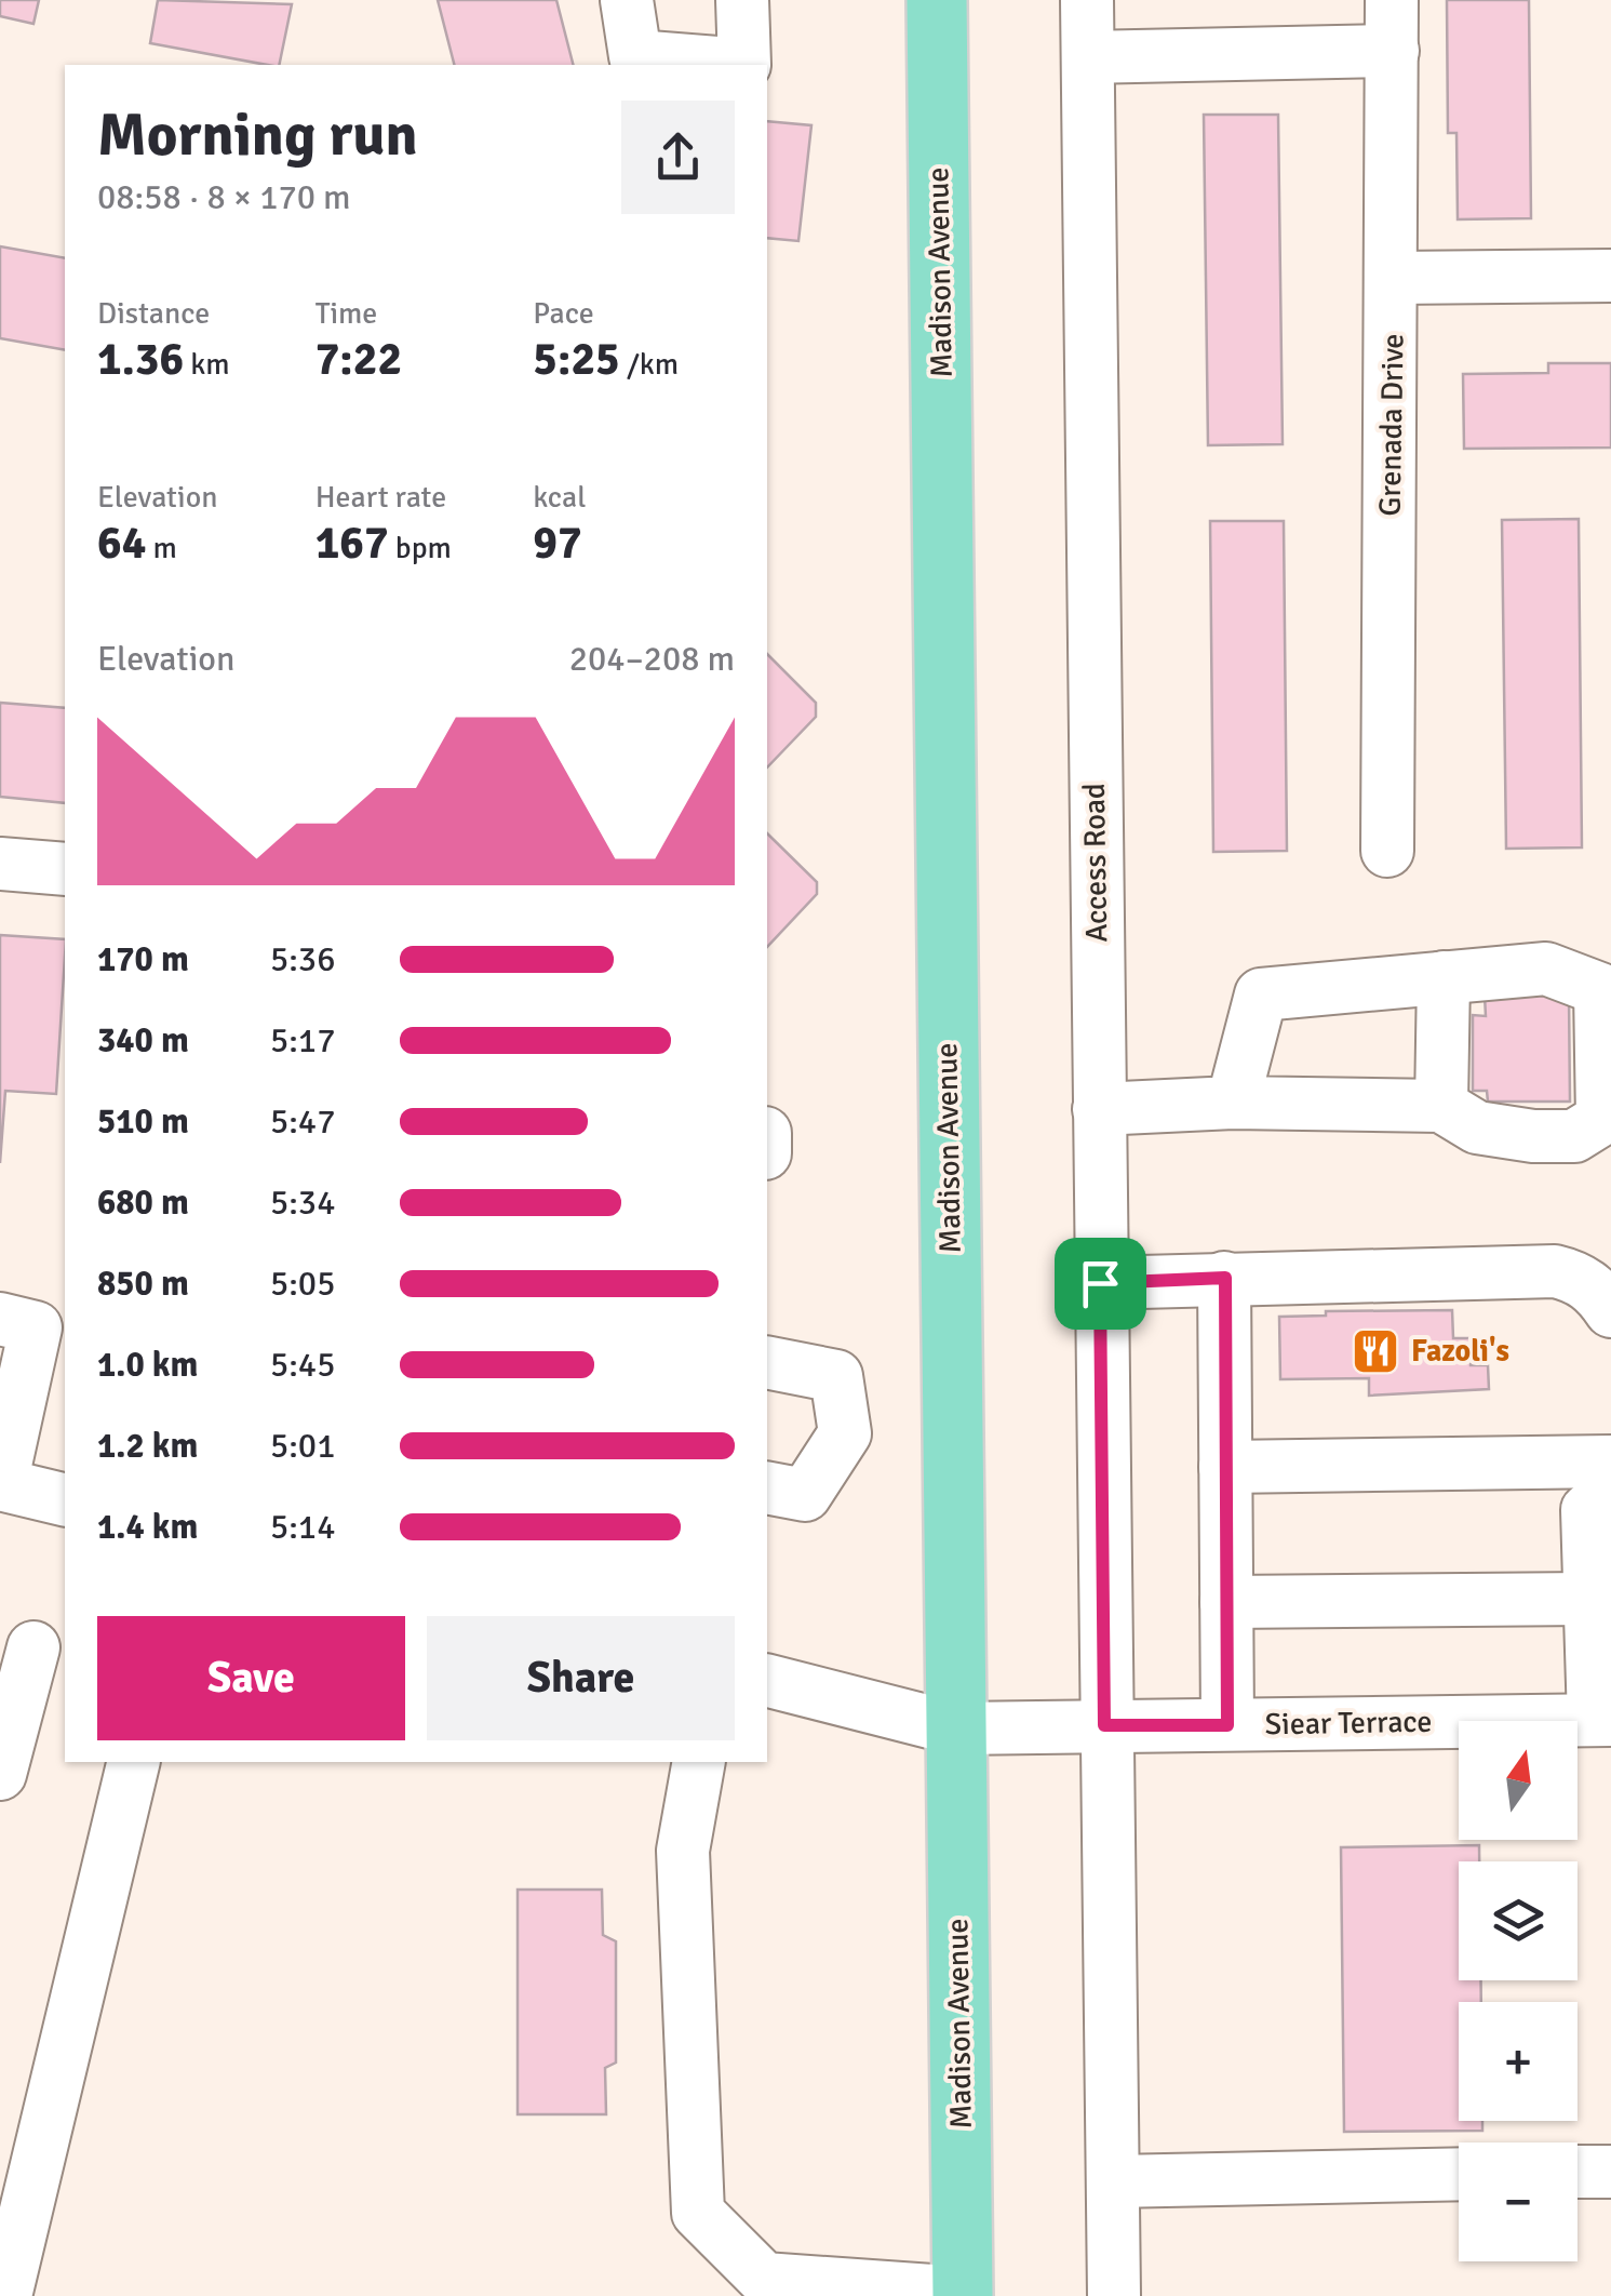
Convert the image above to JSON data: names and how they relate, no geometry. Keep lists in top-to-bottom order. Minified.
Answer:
{"streets":{"main road":["Madison Avenue"],"street":["Grenada Drive","Access Road","Siear Terrace"]},"crossings":[["Madison Avenue","Siear Terrace"],["Access Road","Siear Terrace"]],"places":{"restaurant":["Fazoli's"]},"north":"top","page":{"heading":["Morning run","08:58 · 8 × 170 m"],"stats":[["Distance","1.36 km"],["Time","7:22"],["Pace","5:25 /km"],["Elevation","64 m"],["Heart rate","167 bpm"],["kcal","97"]],"chart":["Elevation","204–208 m"],"list":[{"name":"170 m","note":"5:36"},{"name":"340 m","note":"5:17"},{"name":"510 m","note":"5:47"},{"name":"680 m","note":"5:34"},{"name":"850 m","note":"5:05"},{"name":"1.0 km","note":"5:45"},{"name":"1.2 km","note":"5:01"},{"name":"1.4 km","note":"5:14"}],"buttons":["Save","Share"],"map_buttons":["+","−"]}}
